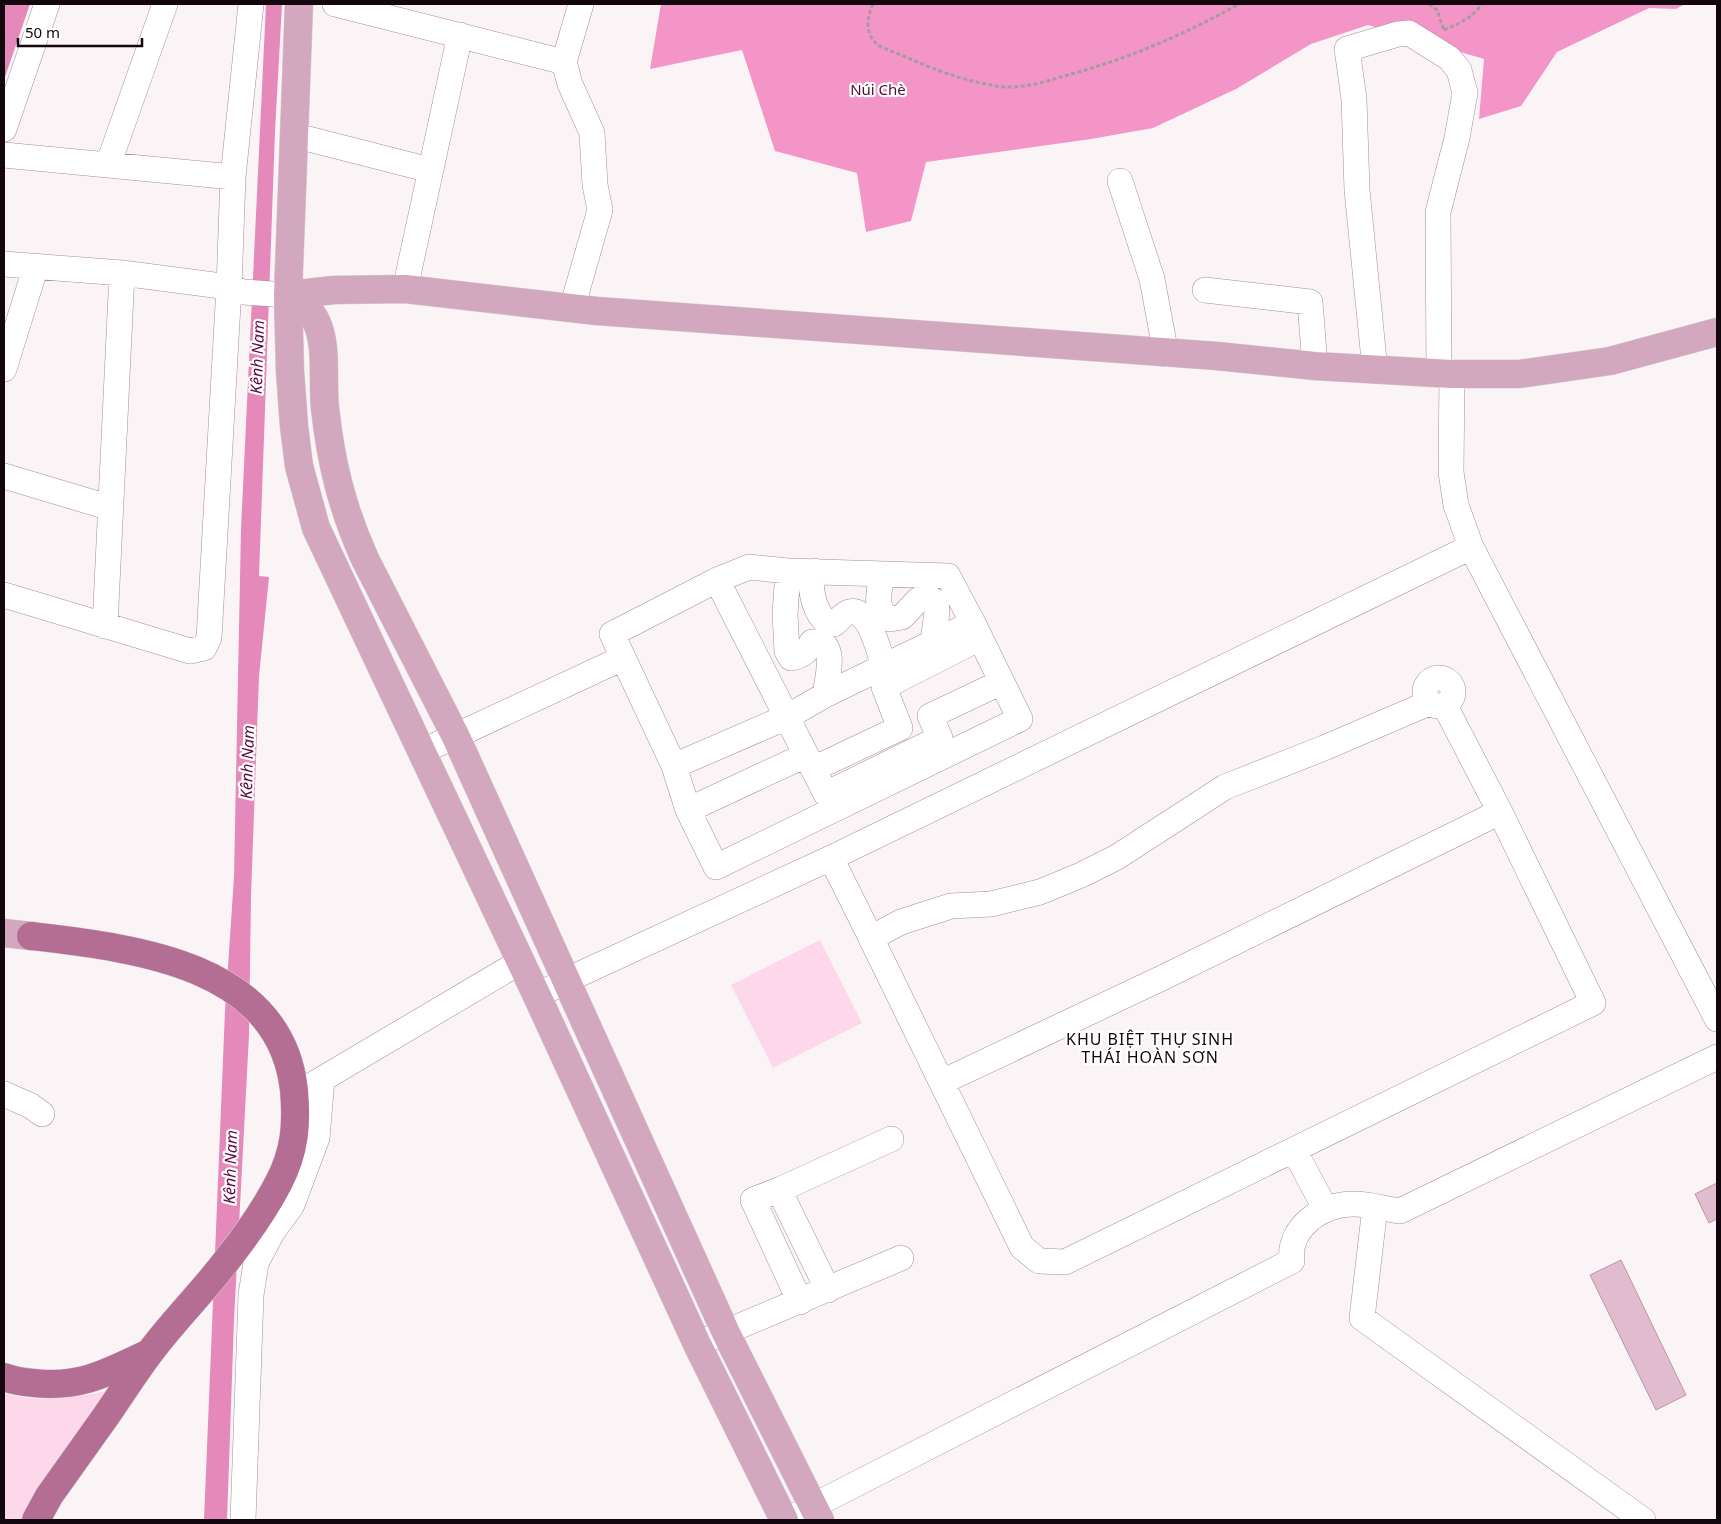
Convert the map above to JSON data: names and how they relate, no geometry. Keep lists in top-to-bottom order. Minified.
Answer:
{"districts":["KHU BIỆT THỰ SINH THÁI HOÀN SƠN"],"water":["Kênh Nam"],"parks":["Núi Chè"],"scale_bar":"50 m"}
